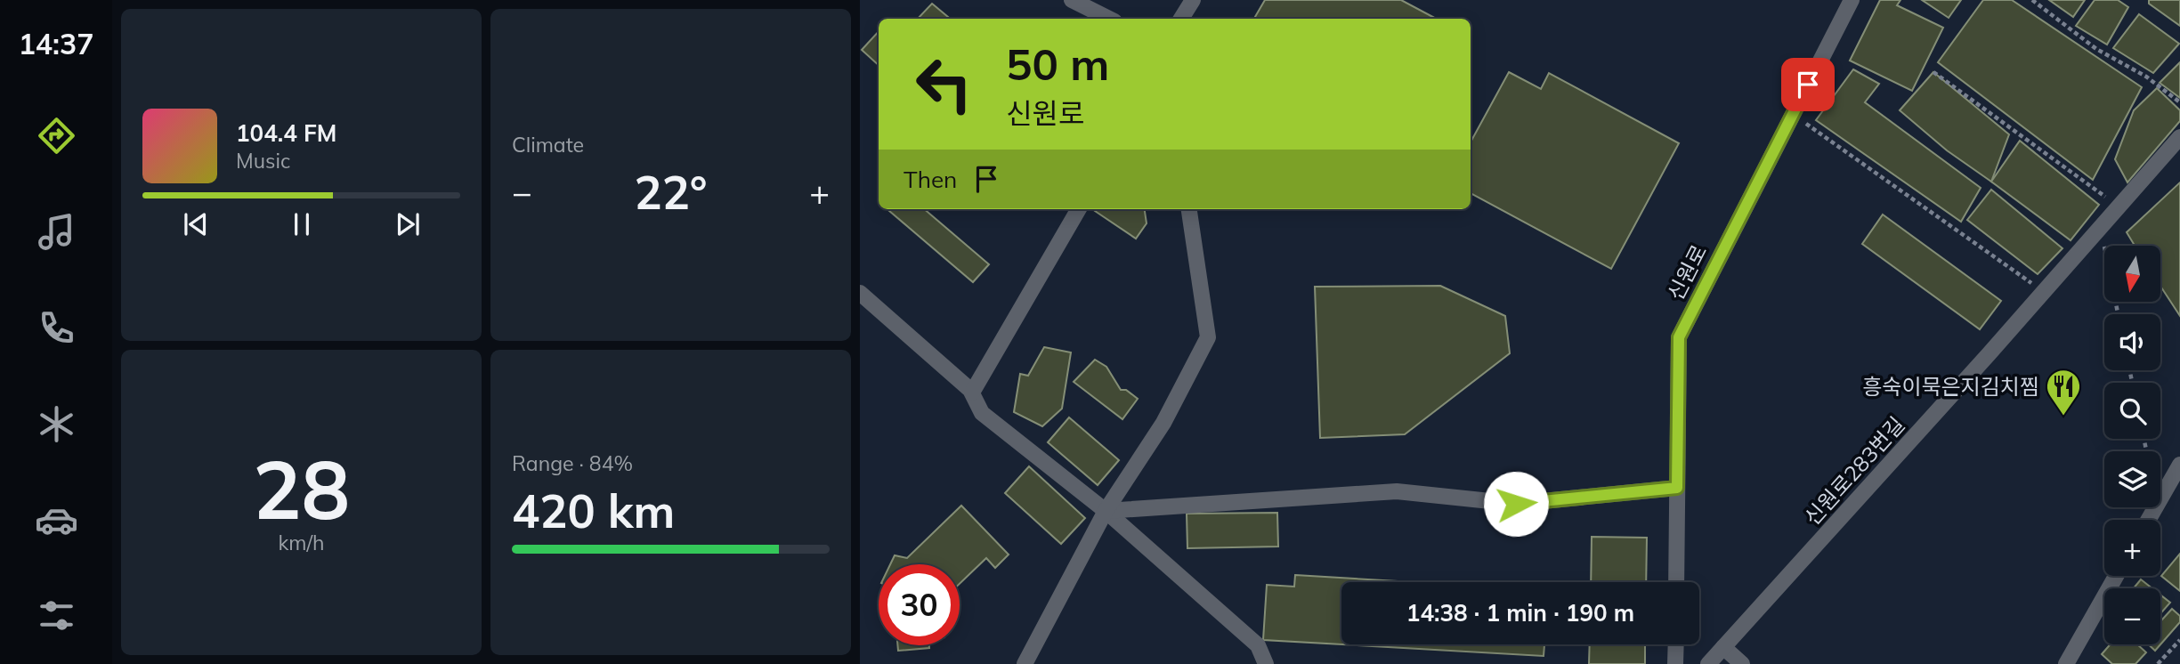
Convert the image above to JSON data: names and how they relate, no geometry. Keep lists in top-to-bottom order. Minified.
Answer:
{"streets":{"street":["신원로","신원로283번길"]},"places":{"restaurant":["흥숙이묵은지김치찜"]},"north":"bottom","page":{"tabs":"14:37","tile":["Climate",["28","km/h"],["Range · 84%","420 km"]],"turn":["50 m","신원로"],"song":["104.4 FM","Music"],"then":"Then","heat":["−","22°","+"],"map_buttons":["+","−"],"limit":"30","trip":"14:38 · 1 min · 190 m"}}
